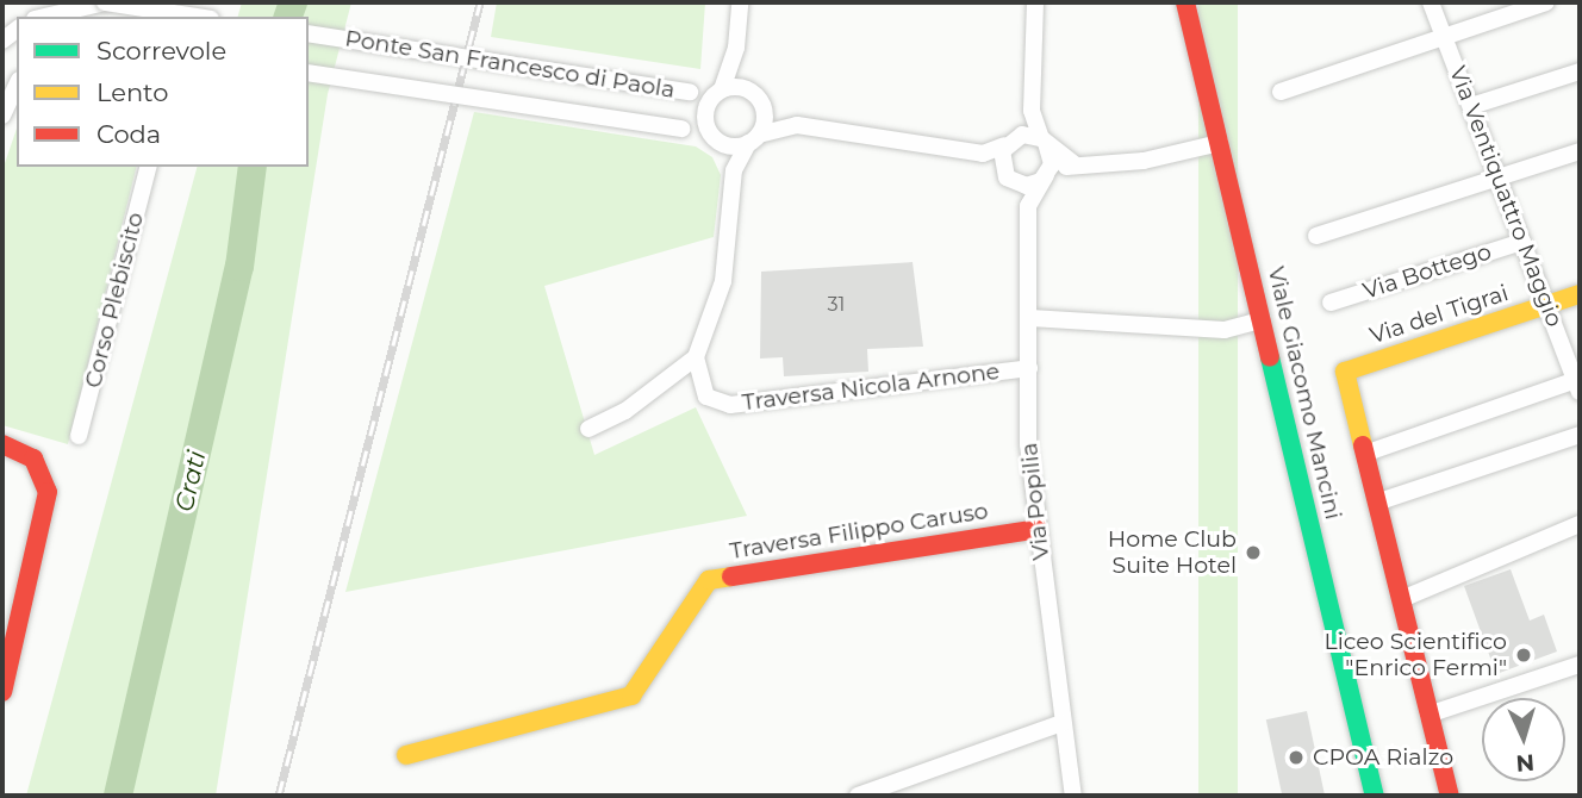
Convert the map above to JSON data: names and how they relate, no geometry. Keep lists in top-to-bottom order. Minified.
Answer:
{"streets":{"street":["Ponte San Francesco di Paola","Via Ventiquattro Maggio","Via Bottego","Corso Plebiscito","Via del Tigrai","Traversa Nicola Arnone","Viale Giacomo Mancini","Via Popilia","Traversa Filippo Caruso"]},"crossings":[["Via Ventiquattro Maggio","Via Bottego"],["Via Ventiquattro Maggio","Via del Tigrai"],["Traversa Nicola Arnone","Via Popilia"],["Via Popilia","Traversa Filippo Caruso"]],"water":["Crati"],"places":["Home Club Suite Hotel","Liceo Scientifico \"Enrico Fermi\"","CPOA Rialzo"],"house_numbers":["31"],"legend":["Scorrevole","Lento","Coda"],"north":"bottom"}
